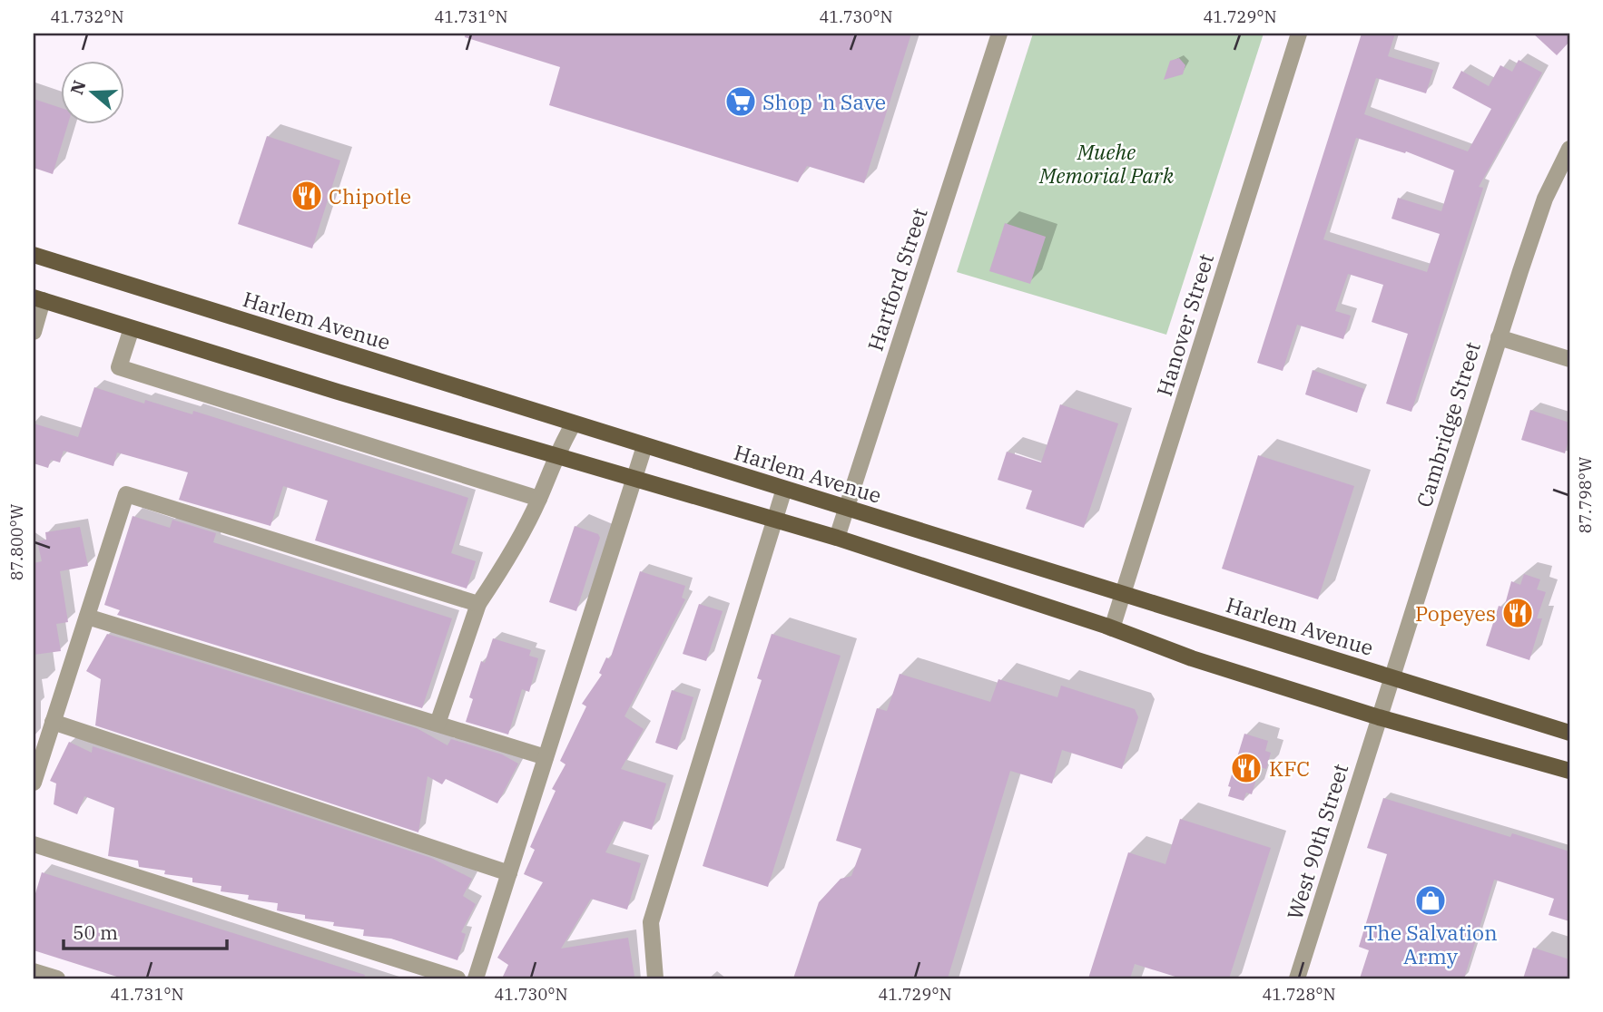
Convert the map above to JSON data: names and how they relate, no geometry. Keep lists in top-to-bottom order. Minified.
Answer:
{"streets":{"main road":["Harlem Avenue"],"street":["Hartford Street","Hanover Street","Cambridge Street","West 90th Street"]},"crossings":[["Hartford Street","Harlem Avenue"],["Harlem Avenue","Hanover Street"],["Harlem Avenue","Cambridge Street"],["Cambridge Street","West 90th Street"]],"parks":["Muehe Memorial Park"],"places":{"supermarket":["Shop 'n Save"],"restaurant":["Chipotle","Popeyes","KFC"],"shop":["The Salvation Army"]},"scale_bar":"50 m","north":"left","coordinates":["41.732°N","41.731°N","41.730°N","41.729°N","87.798°W","87.800°W","41.728°N"]}
